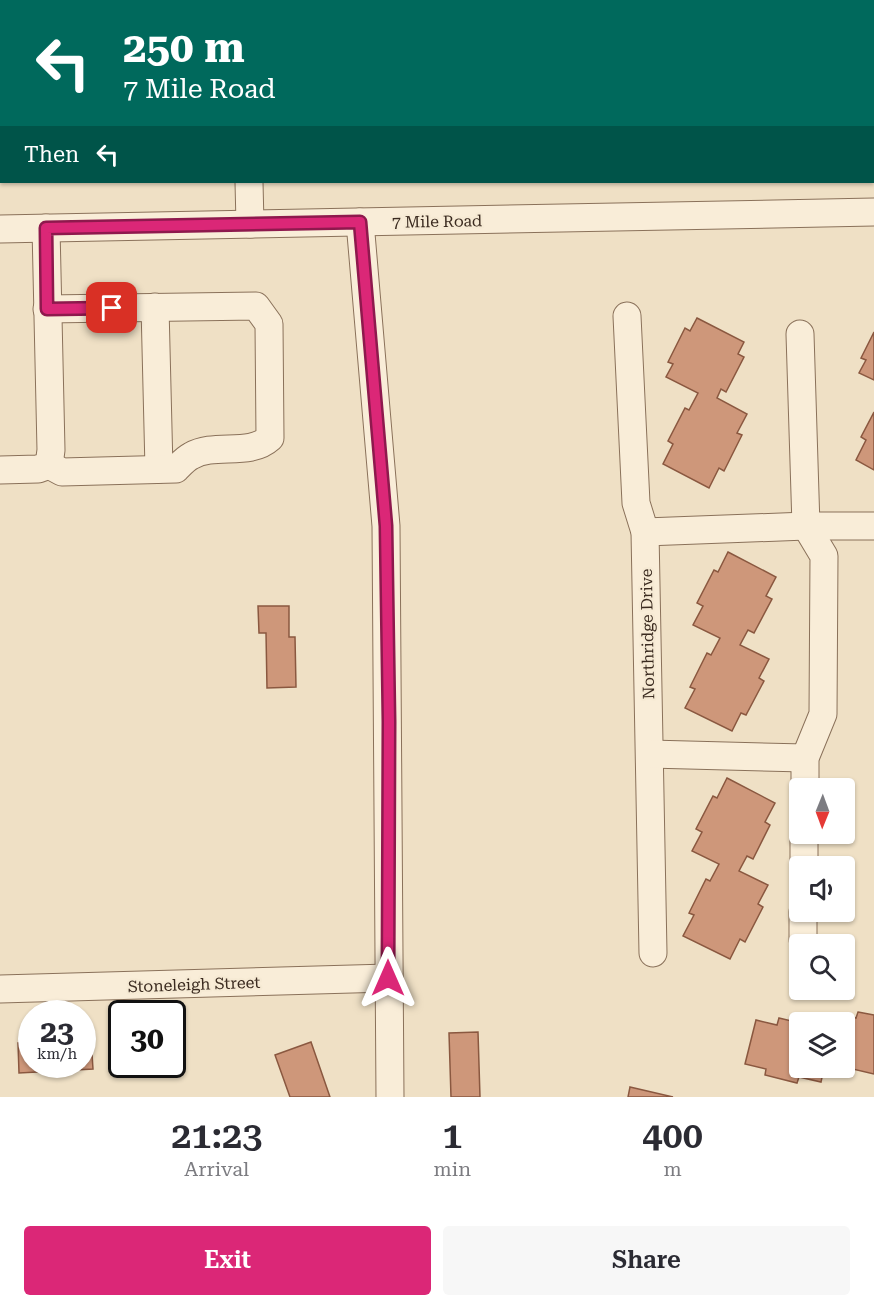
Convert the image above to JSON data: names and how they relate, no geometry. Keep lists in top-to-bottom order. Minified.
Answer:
{"streets":{"street":["7 Mile Road","Northridge Drive","Stoneleigh Street"]},"north":"bottom","page":{"turn":["250 m","7 Mile Road"],"then":"Then","speed":"23 km/h","limit":"30","eta":["21:23","Arrival","1","min","400","m"],"buttons":["Exit","Share"]}}
